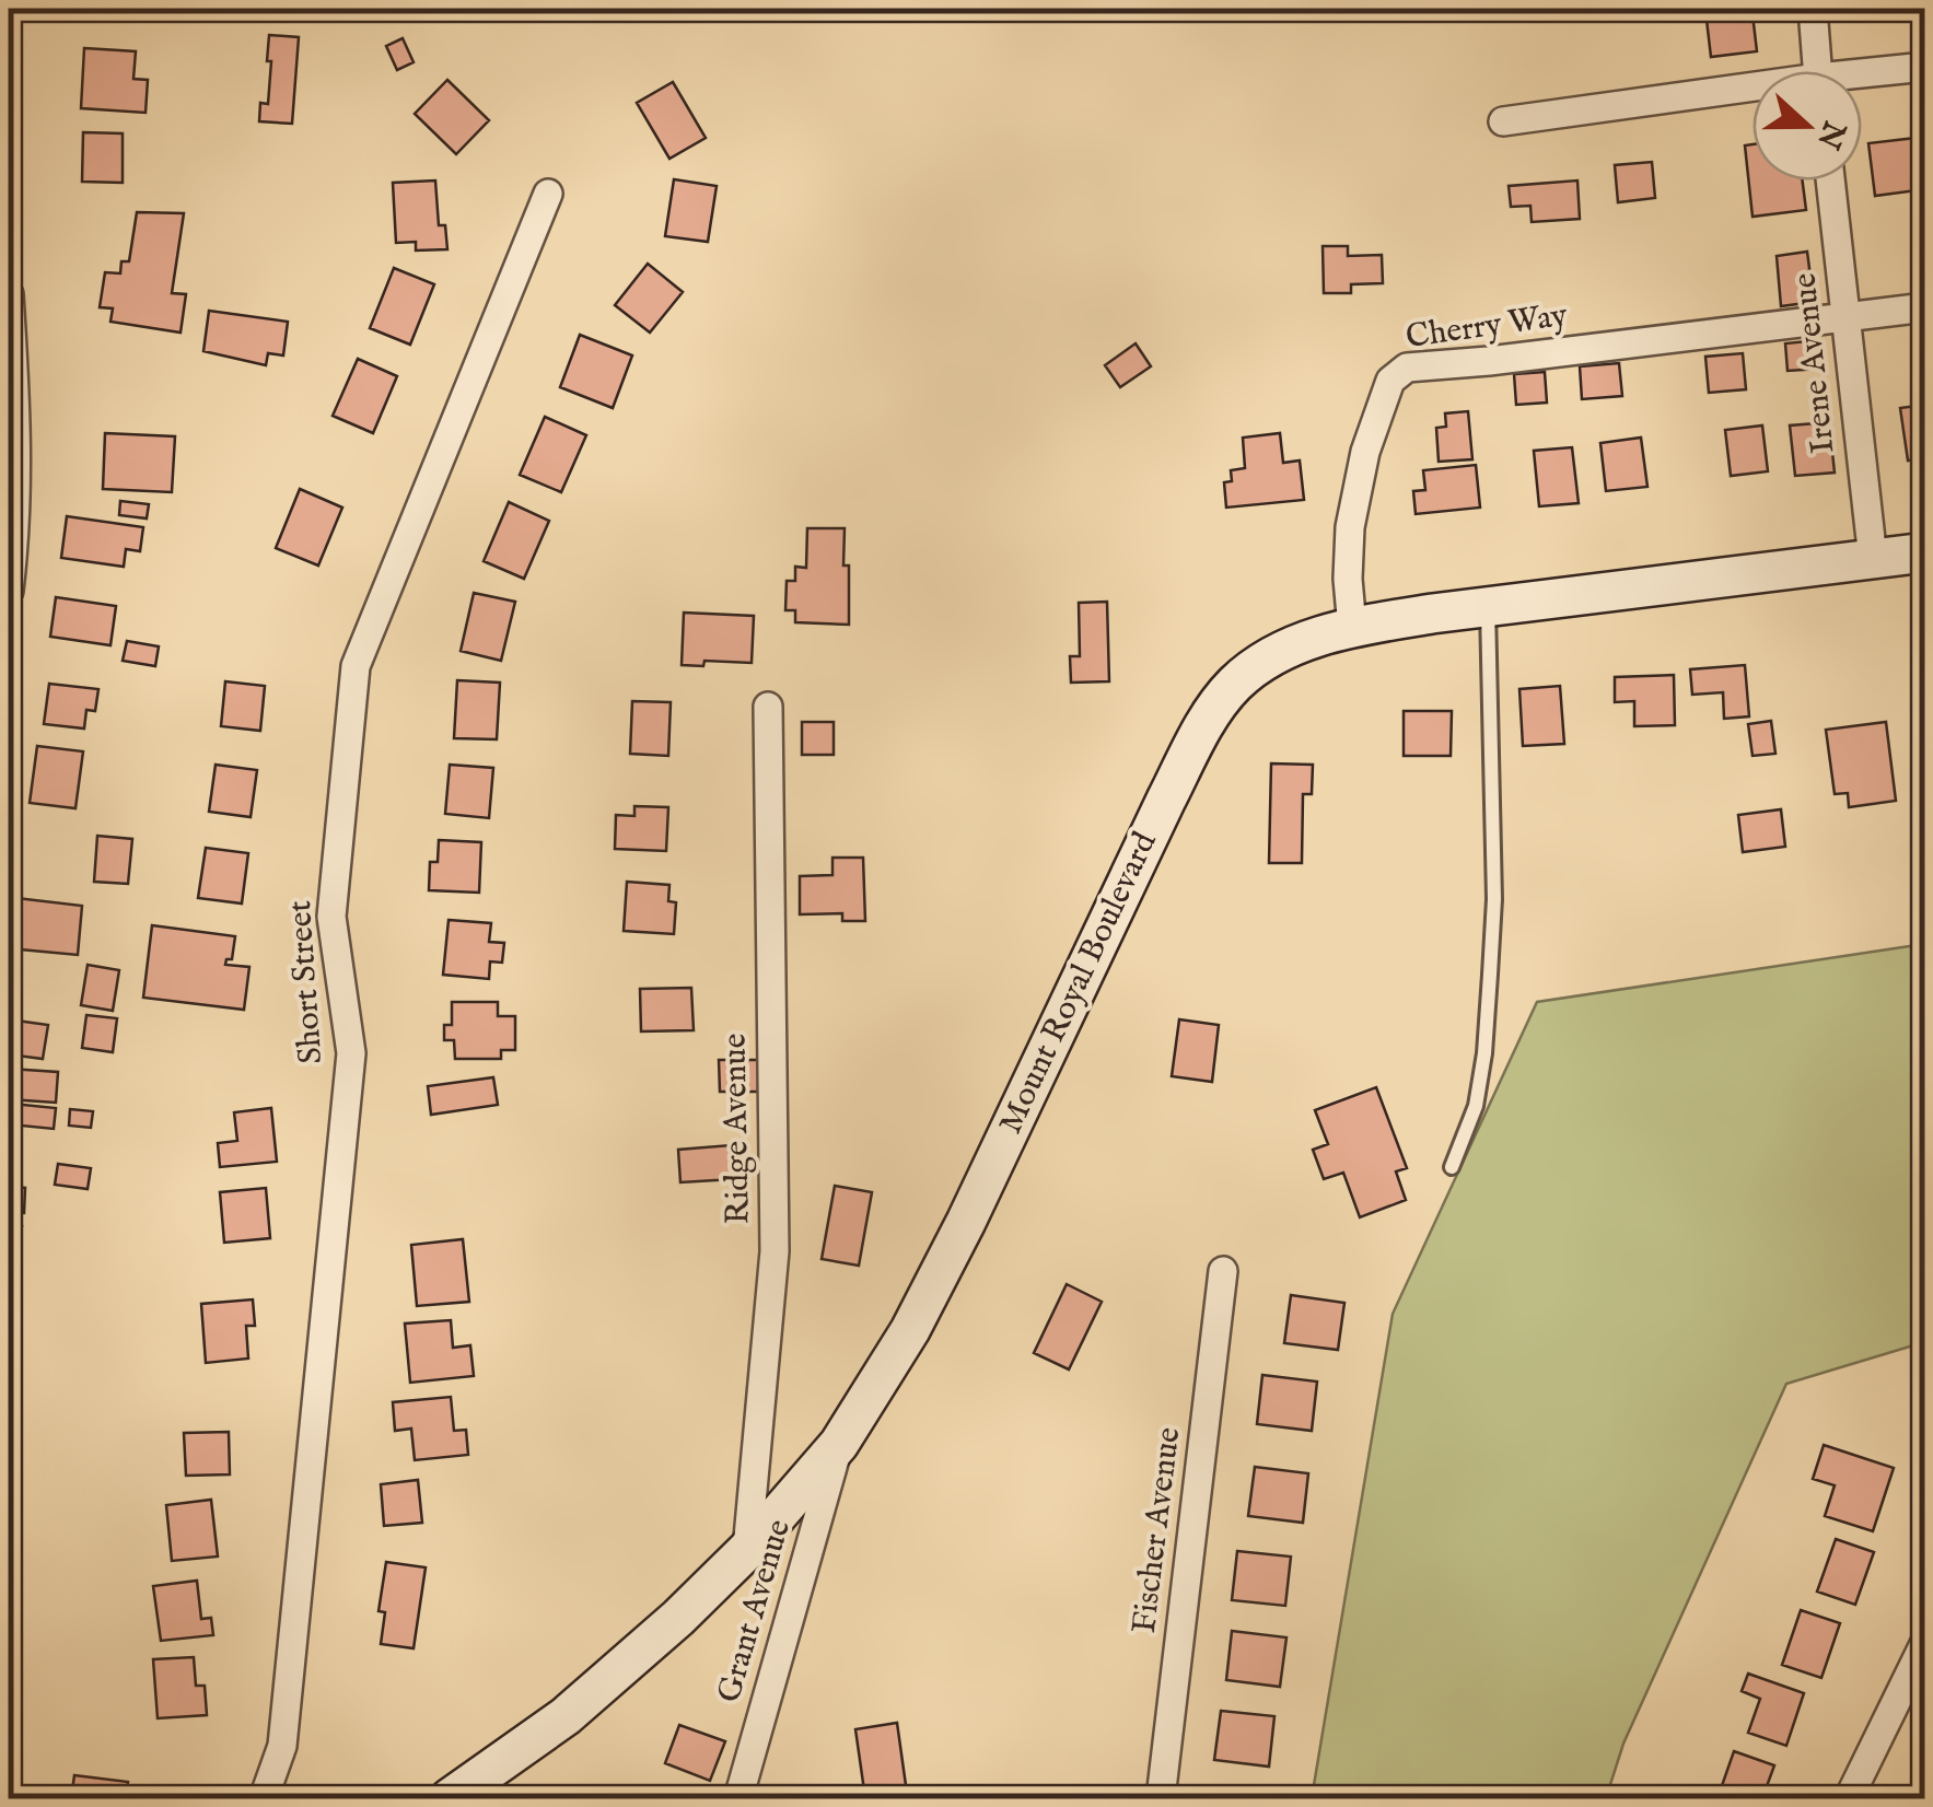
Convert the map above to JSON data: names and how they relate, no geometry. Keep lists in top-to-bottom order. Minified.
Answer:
{"streets":{"main road":["Mount Royal Boulevard"],"street":["Cherry Way","Irene Avenue","Short Street","Ridge Avenue","Fischer Avenue","Grant Avenue"]},"crossings":[["Cherry Way","Irene Avenue"],["Cherry Way","Mount Royal Boulevard"],["Irene Avenue","Mount Royal Boulevard"],["Mount Royal Boulevard","Ridge Avenue"],["Mount Royal Boulevard","Grant Avenue"]],"north":"right"}
